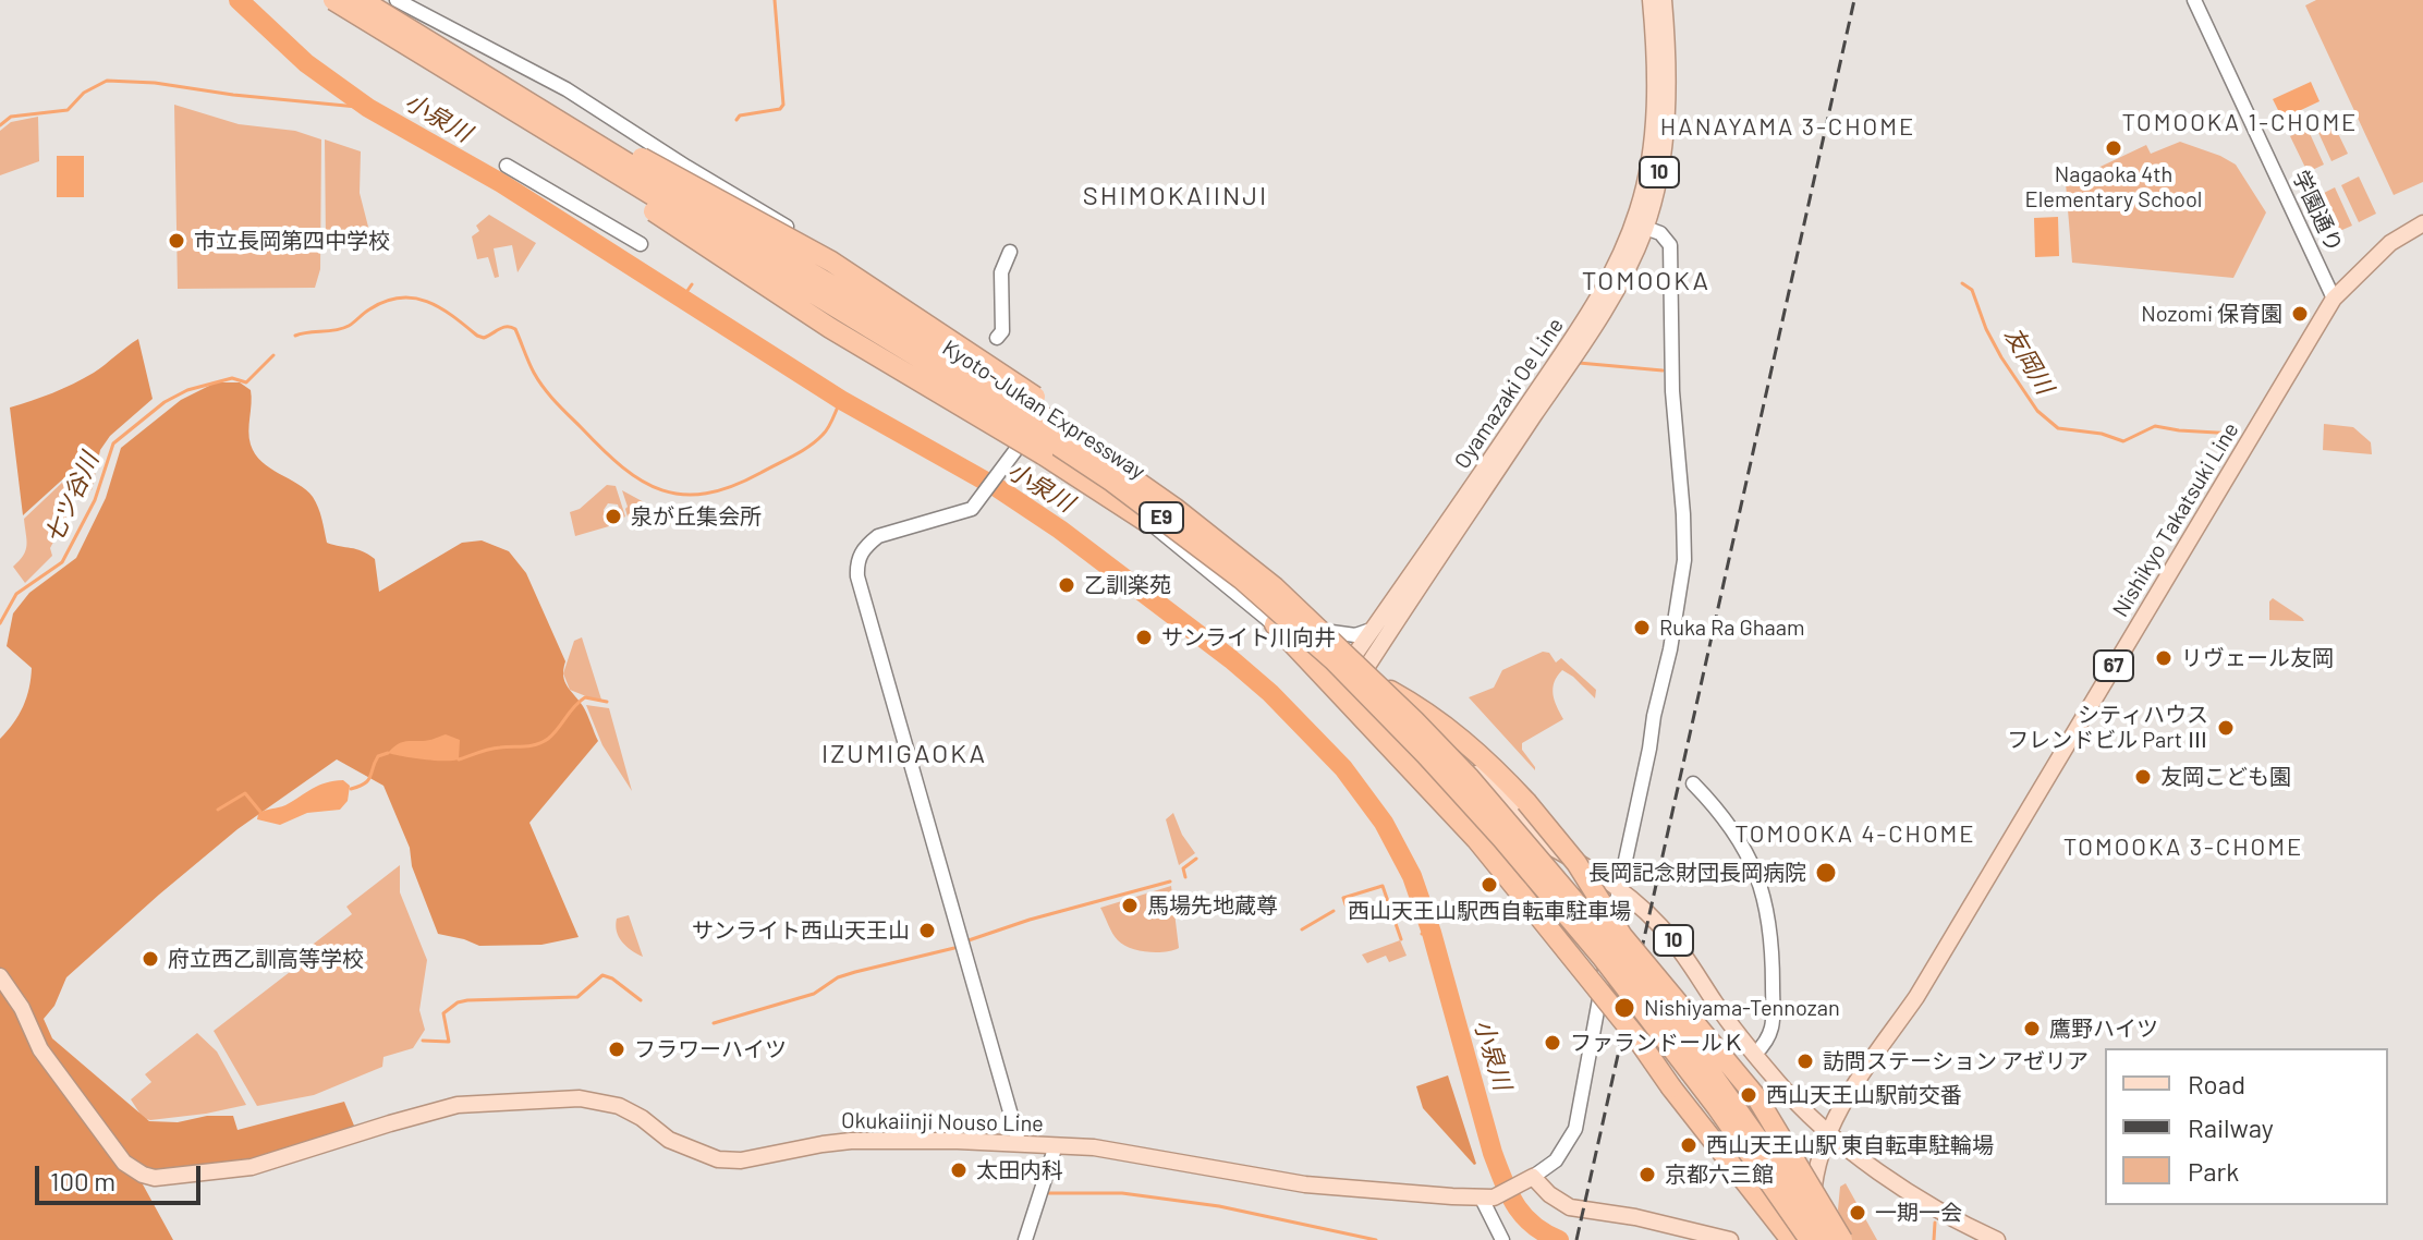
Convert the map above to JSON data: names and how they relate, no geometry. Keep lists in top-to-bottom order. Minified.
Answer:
{"streets":{"highway":["Kyoto-Jukan Expressway","E9"],"main road":["10","Oyamazaki Oe Line","Nishikyo Takatsuki Line","67","Okukaiinji Nouso Line"],"street":["学園通り"]},"crossings":[["10","Oyamazaki Oe Line"],["10","Nishikyo Takatsuki Line"],["学園通り","Nishikyo Takatsuki Line"]],"districts":["TOMOOKA 1-CHOME","HANAYAMA 3-CHOME","SHIMOKAIINJI","TOMOOKA","IZUMIGAOKA","TOMOOKA 4-CHOME","TOMOOKA 3-CHOME"],"water":["小泉川","友岡川","七ツ谷川"],"places":["Nagaoka 4th Elementary School","市立長岡第四中学校","Nozomi 保育園","泉が丘集会所","乙訓楽苑","Ruka Ra Ghaam","サンライト川向井","リヴェール友岡","シティハウス フレンドビル Part Ⅲ","友岡こども園","長岡記念財団長岡病院","西山天王山駅西自転車駐車場","馬場先地蔵尊","サンライト西山天王山","府立西乙訓高等学校","Nishiyama-Tennozan","鷹野ハイツ","ファランドールＫ","フラワーハイツ","訪問ステーション アゼリア","西山天王山駅前交番","西山天王山駅 東自転車駐輪場","太田内科","京都六三館","一期一会"],"legend":["Road","Railway","Park"],"scale_bar":"100 m"}
